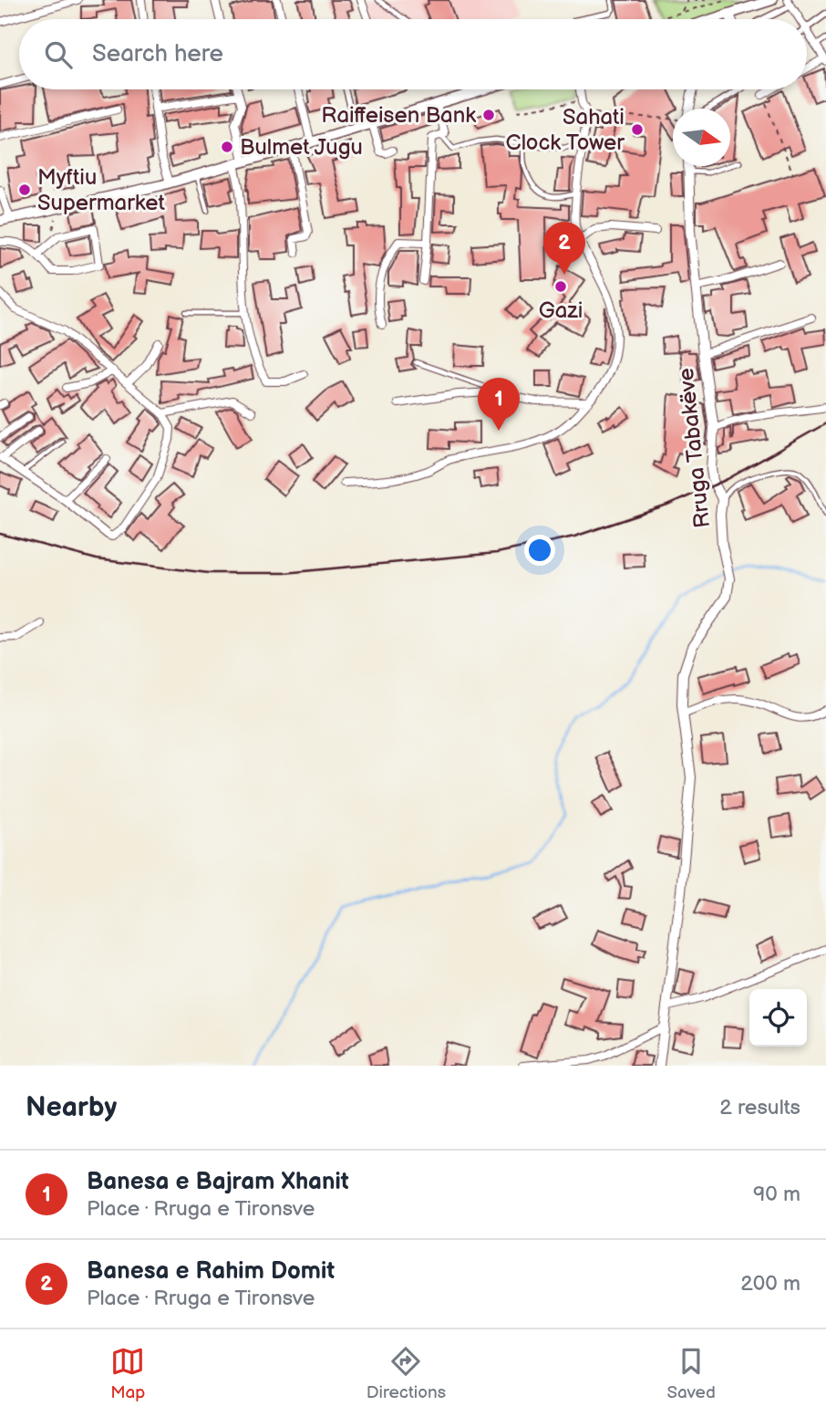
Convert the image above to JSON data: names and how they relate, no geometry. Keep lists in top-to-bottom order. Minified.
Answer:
{"streets":{"street":["Rruga Tabakëve"]},"places":["Raiffeisen Bank","Sahati Clock Tower","Bulmet Jugu","Myftiu Supermarket","Gazi"],"north":"right","page":{"search":"Search here","pins":["2","1"],"heading":["Nearby","2 results"],"list":[{"mark":"1","name":"Banesa e Bajram Xhanit","note":"Place · Rruga e Tironsve","value":"90 m"},{"mark":"2","name":"Banesa e Rahim Domit","note":"Place · Rruga e Tironsve","value":"200 m"}],"nav":["Map","Directions","Saved"]}}
